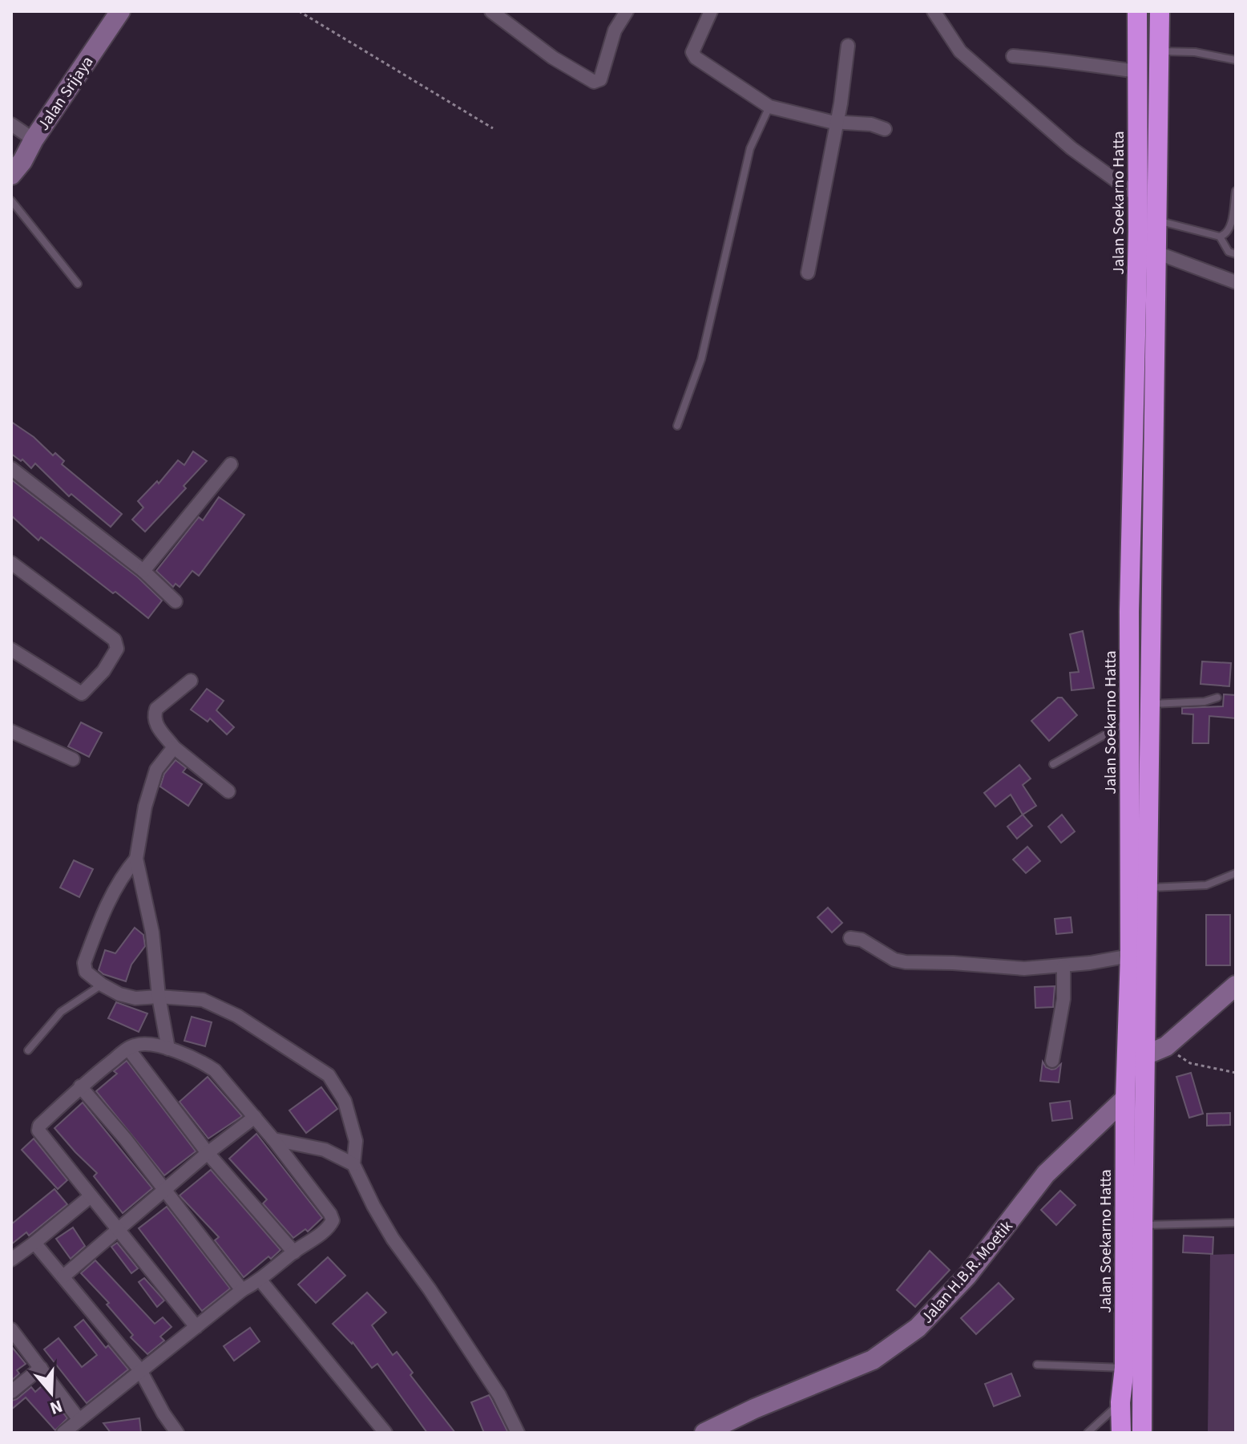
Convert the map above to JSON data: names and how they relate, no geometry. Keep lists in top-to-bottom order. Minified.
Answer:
{"streets":{"highway":["Jalan Soekarno Hatta"],"street":["Jalan Srijaya","Jalan H.B.R. Moetik"]},"crossings":[["Jalan Soekarno Hatta","Jalan H.B.R. Moetik"]],"north":"bottom"}
